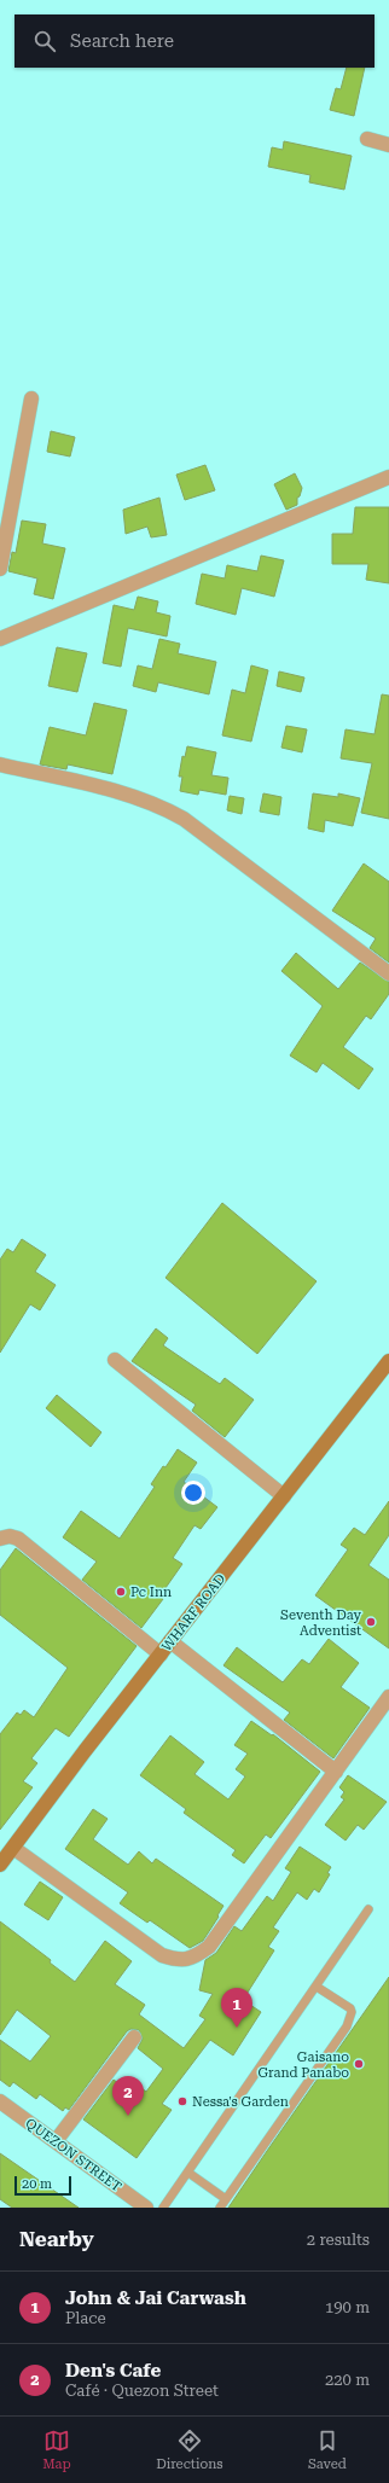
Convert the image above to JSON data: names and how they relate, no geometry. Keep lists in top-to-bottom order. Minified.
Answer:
{"streets":{"main road":["WHARF ROAD"],"street":["QUEZON STREET"]},"places":["Pc Inn","Seventh Day Adventist","Gaisano Grand Panabo","Nessa's Garden"],"scale_bar":"20 m","page":{"search":"Search here","pins":["1","2"],"scale":"20 m","heading":["Nearby","2 results"],"list":[{"mark":"1","name":"John & Jai Carwash","note":"Place","value":"190 m"},{"mark":"2","name":"Den's Cafe","note":"Café · Quezon Street","value":"220 m"}],"nav":["Map","Directions","Saved"]}}
